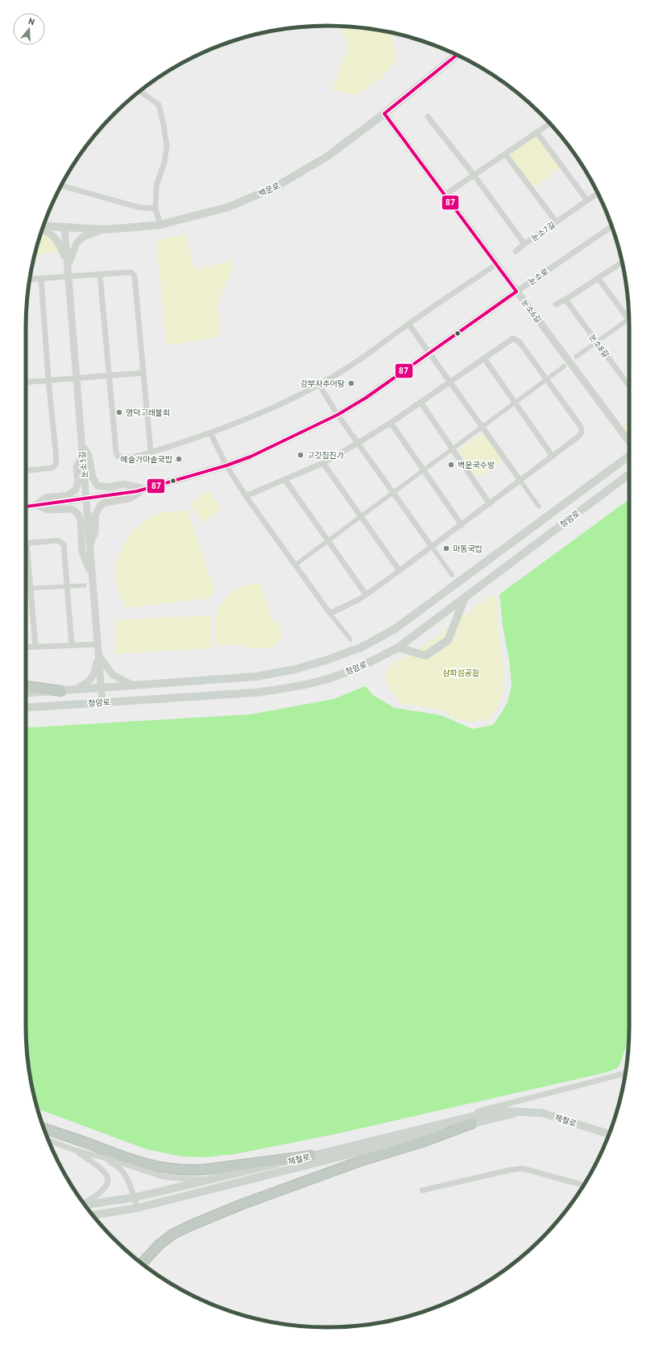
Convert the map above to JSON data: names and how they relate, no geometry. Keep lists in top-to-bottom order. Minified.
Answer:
{"streets":{"main road":["백운로","청암로","제철로"],"street":["눈소7길","눈소로","눈소6길","눈소8길","눈소3길"]},"crossings":[["백운로","눈소6길"],["백운로","눈소3길"],["눈소로","눈소6길"],["눈소로","눈소3길"],["눈소3길","청암로"]],"parks":["삼화섬공원"],"places":["강부자추어탕","영덕고래불회","고깃집진가","예슬가마솥국밥","백운국수방","마동국밥"],"lines":["transit line 87"],"north":"top"}
